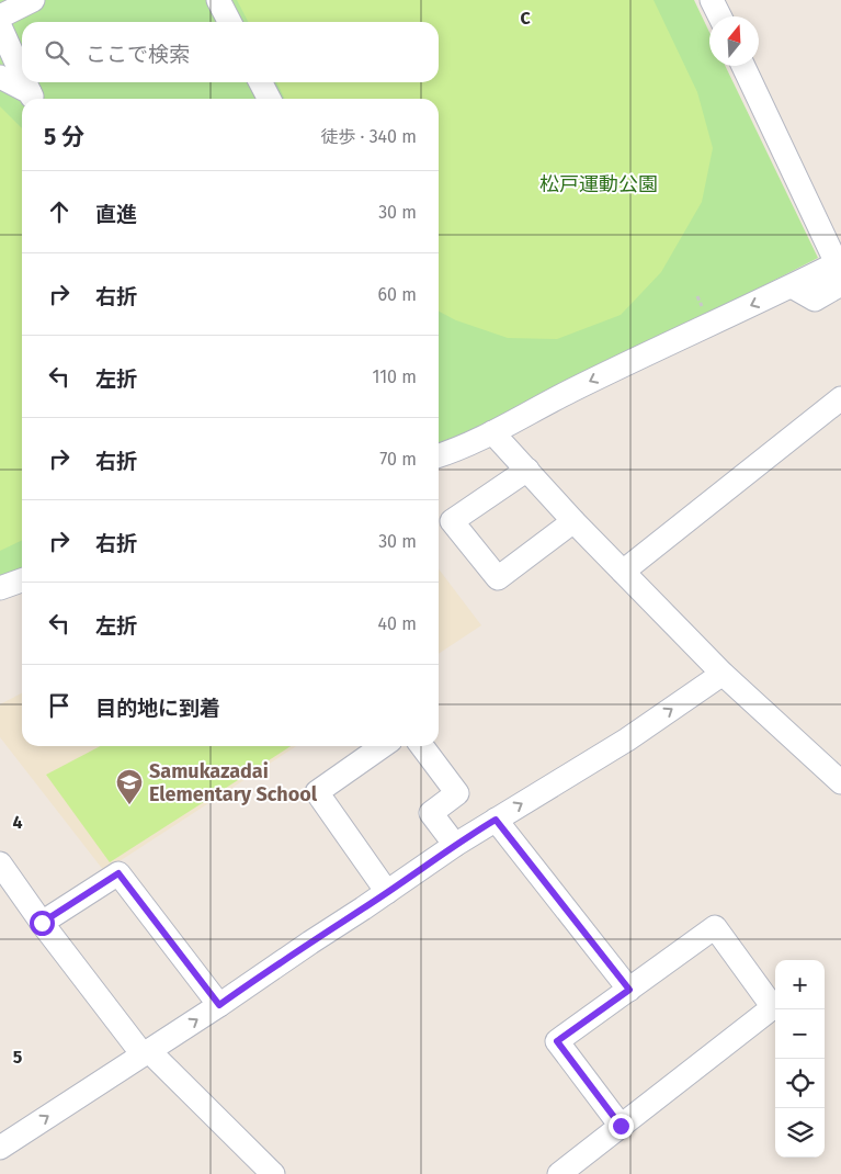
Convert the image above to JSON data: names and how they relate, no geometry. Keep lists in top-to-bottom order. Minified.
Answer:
{"parks":["松戸運動公園"],"places":{"school or university":["Samukazadai Elementary School"]},"north":"top","page":{"search":"ここで検索","heading":["5 分","徒歩 · 340 m"],"list":[["直進","30 m"],["右折","60 m"],["左折","110 m"],["右折","70 m"],["右折","30 m"],["左折","40 m"],"目的地に到着"],"map_buttons":["+","−"]},"grid":{"columns":["C"],"rows":["4","5"]}}
